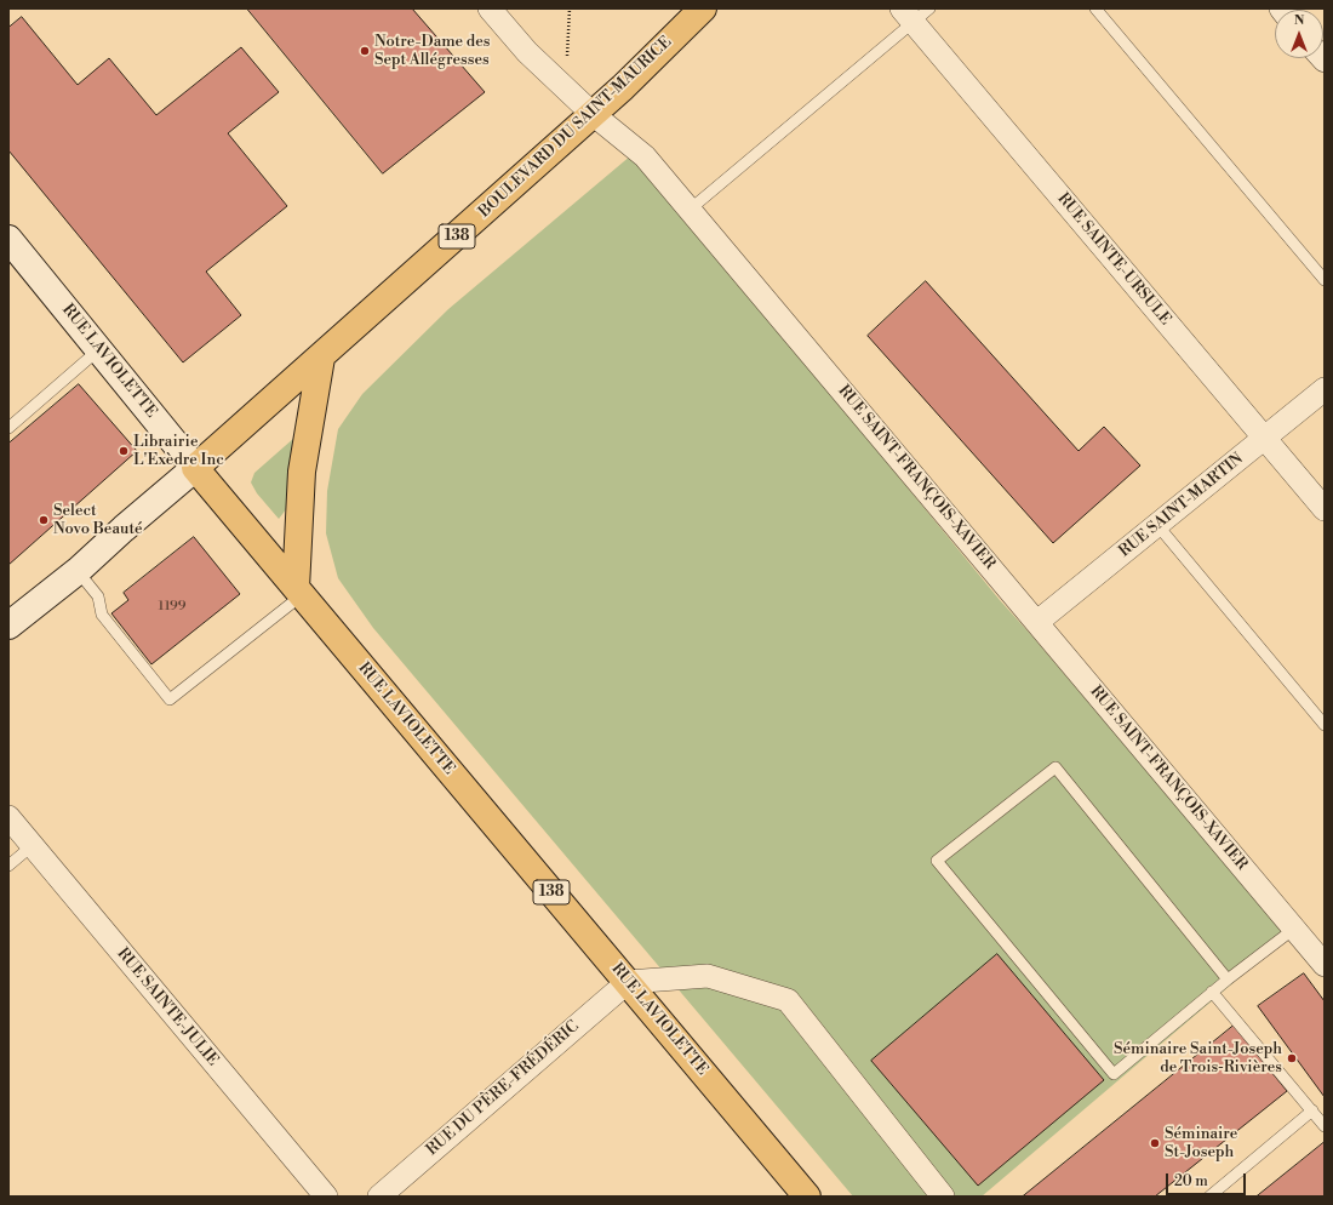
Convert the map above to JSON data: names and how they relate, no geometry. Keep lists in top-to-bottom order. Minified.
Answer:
{"streets":{"main road":["BOULEVARD DU SAINT-MAURICE","138","RUE LAVIOLETTE"],"street":["RUE SAINTE-URSULE","RUE SAINT-FRANÇOIS-XAVIER","RUE SAINT-MARTIN","RUE SAINTE-JULIE","RUE DU PÈRE-FRÉDÉRIC"]},"crossings":[["BOULEVARD DU SAINT-MAURICE","RUE LAVIOLETTE"],["BOULEVARD DU SAINT-MAURICE","RUE SAINT-FRANÇOIS-XAVIER"],["RUE SAINTE-URSULE","RUE SAINT-MARTIN"],["RUE LAVIOLETTE","RUE DU PÈRE-FRÉDÉRIC"],["RUE SAINT-FRANÇOIS-XAVIER","RUE SAINT-MARTIN"]],"places":["Notre-Dame des Sept Allégresses","Librairie L'Exèdre Inc","Select Novo Beauté","Séminaire Saint-Joseph de Trois‑Rivières","Séminaire St-Joseph"],"house_numbers":["1199"],"scale_bar":"20 m","north":"top"}
